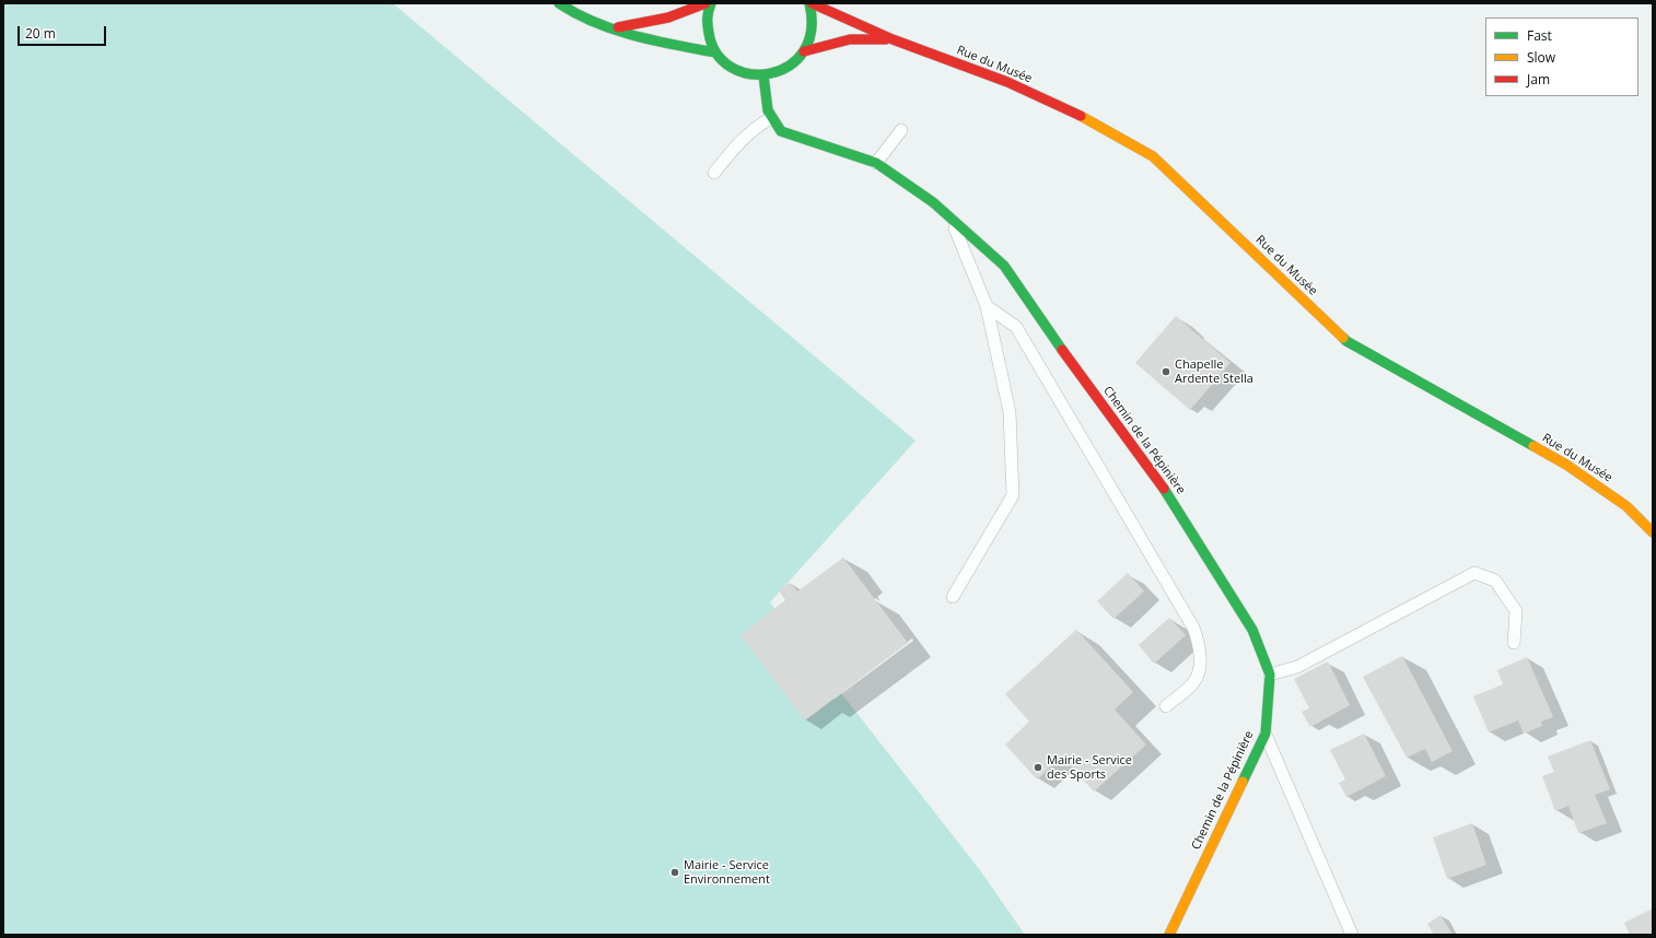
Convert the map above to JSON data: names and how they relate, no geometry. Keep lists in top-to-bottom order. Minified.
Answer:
{"streets":{"main road":["Rue du Musée","Chemin de la Pépinière"]},"places":["Chapelle Ardente Stella","Mairie - Service des Sports","Mairie - Service Environnement"],"legend":["Fast","Slow","Jam"],"scale_bar":"20 m"}
